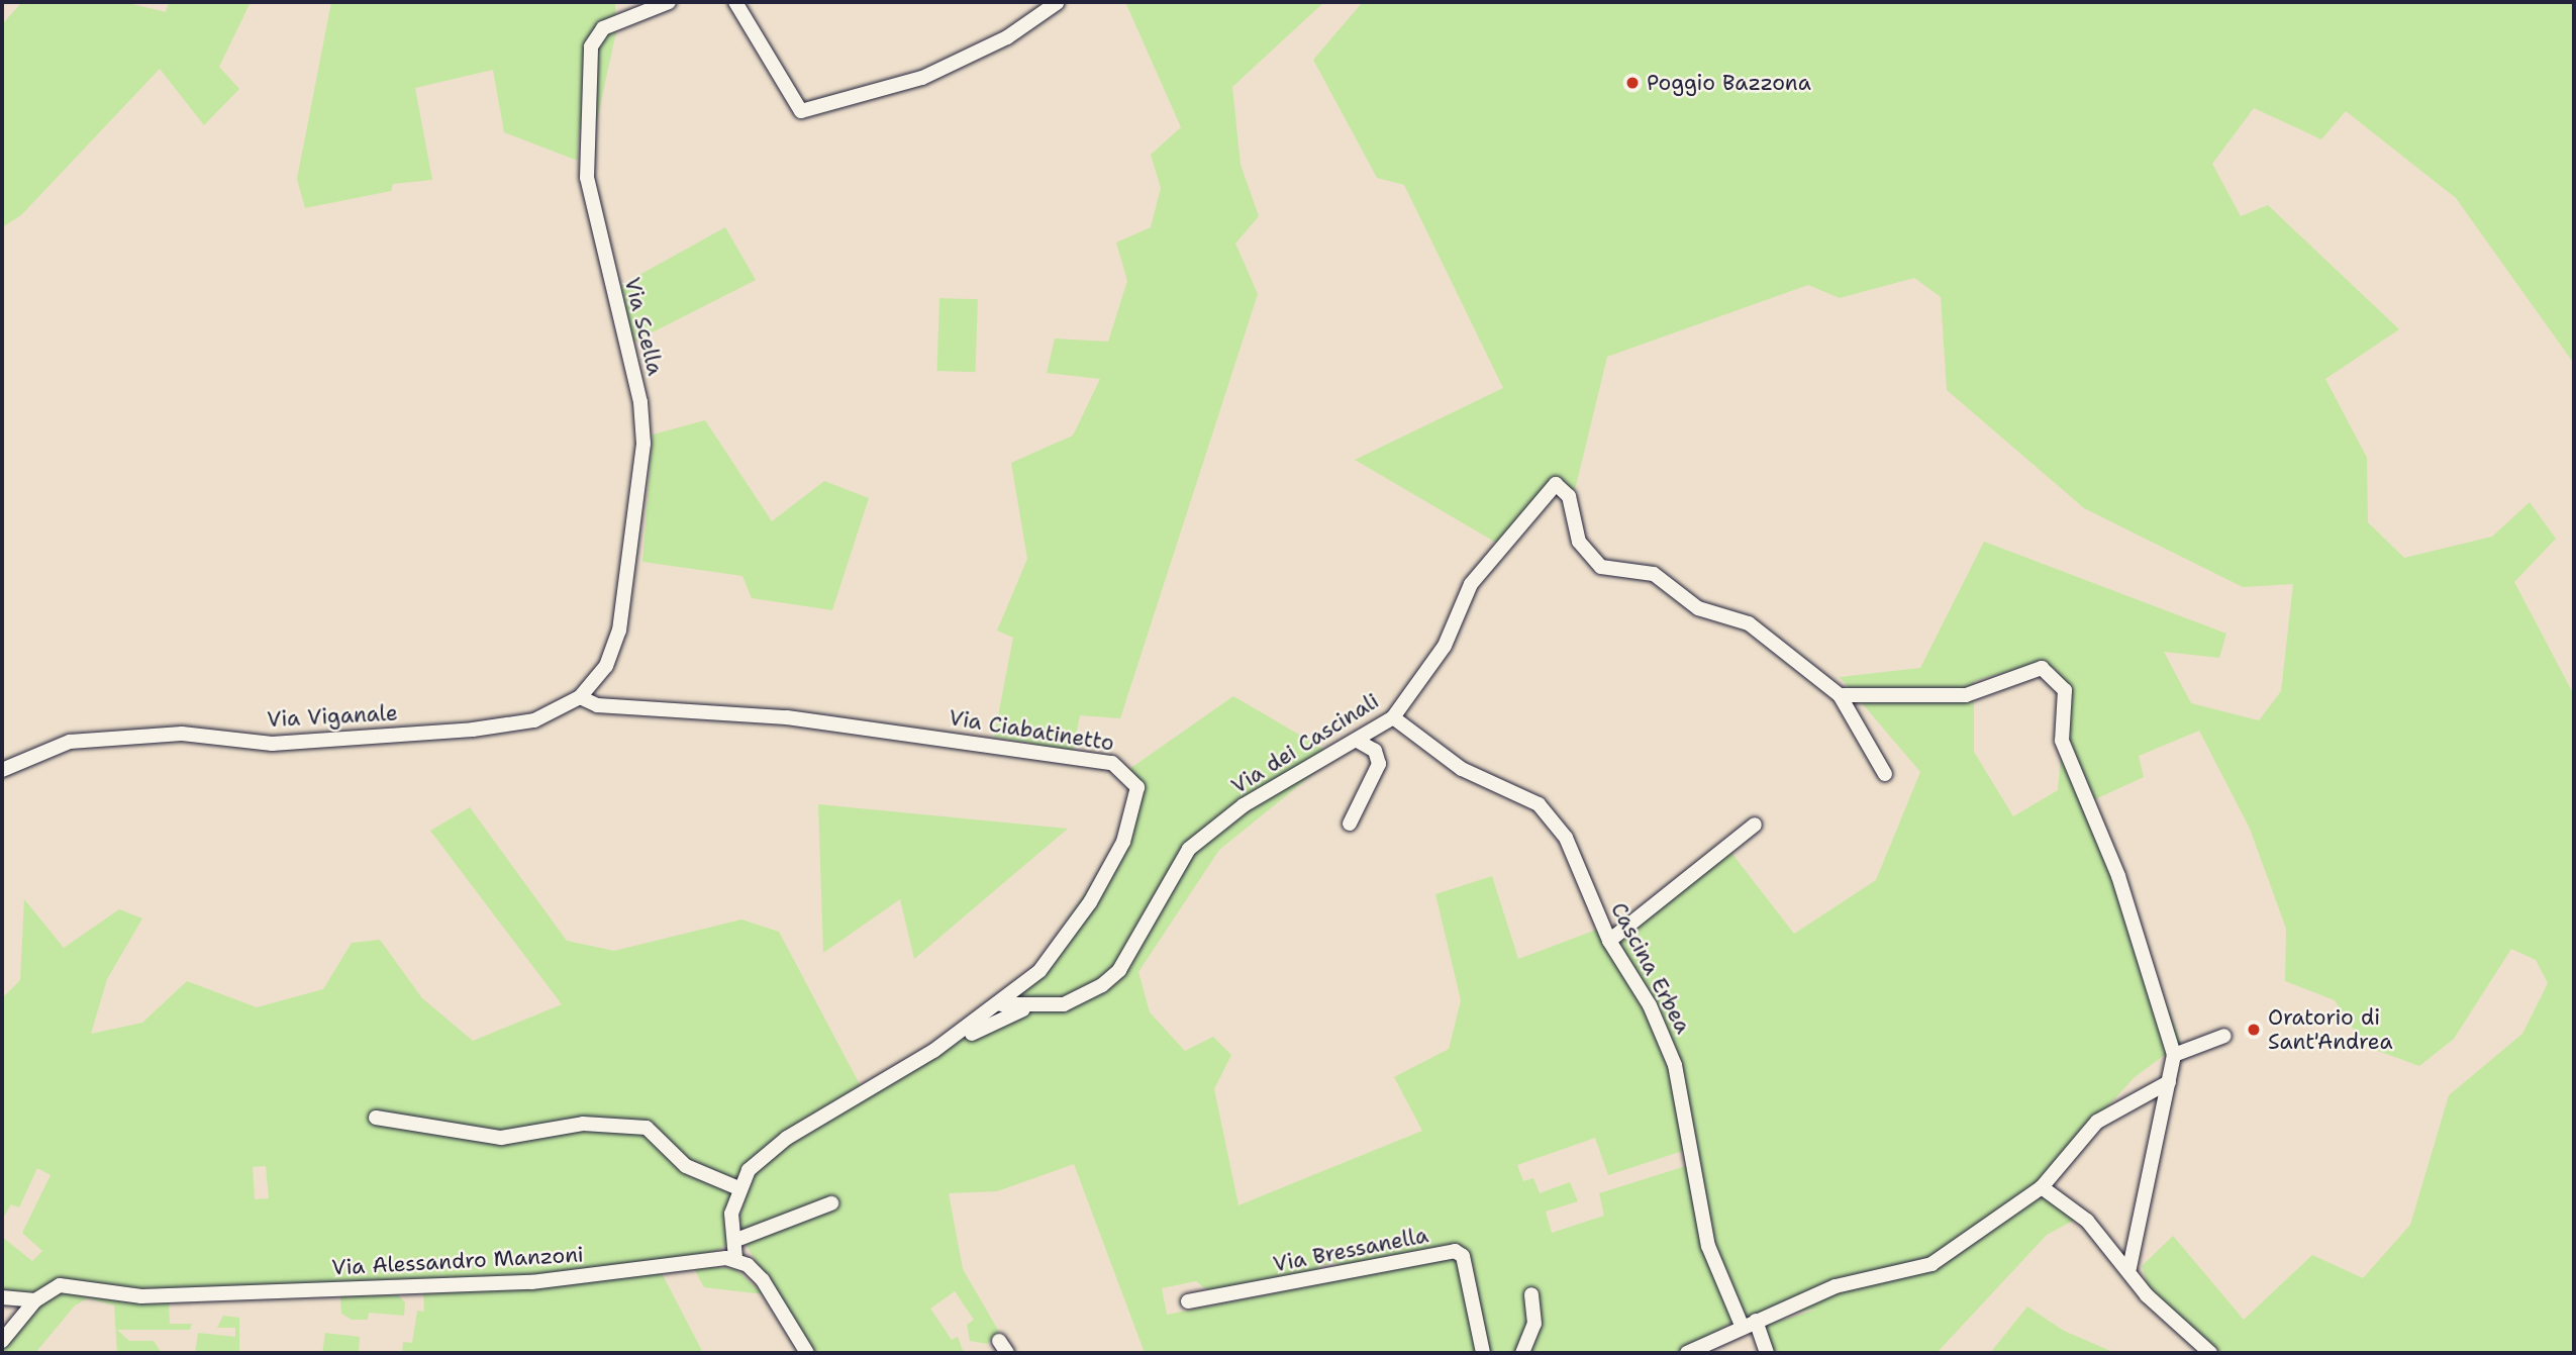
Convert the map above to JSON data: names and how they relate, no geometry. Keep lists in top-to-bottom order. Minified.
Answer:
{"streets":{"street":["Via Scella","Via Viganale","Via Ciabatinetto","Via dei Cascinali","Cascina Erbea","Via Bressanella","Via Alessandro Manzoni"]},"crossings":[["Via Scella","Via Viganale"],["Via Scella","Via Ciabatinetto"],["Via Viganale","Via Ciabatinetto"],["Via Ciabatinetto","Via dei Cascinali"],["Via dei Cascinali","Cascina Erbea"]],"places":["Poggio Bazzona","Oratorio di Sant'Andrea"]}
